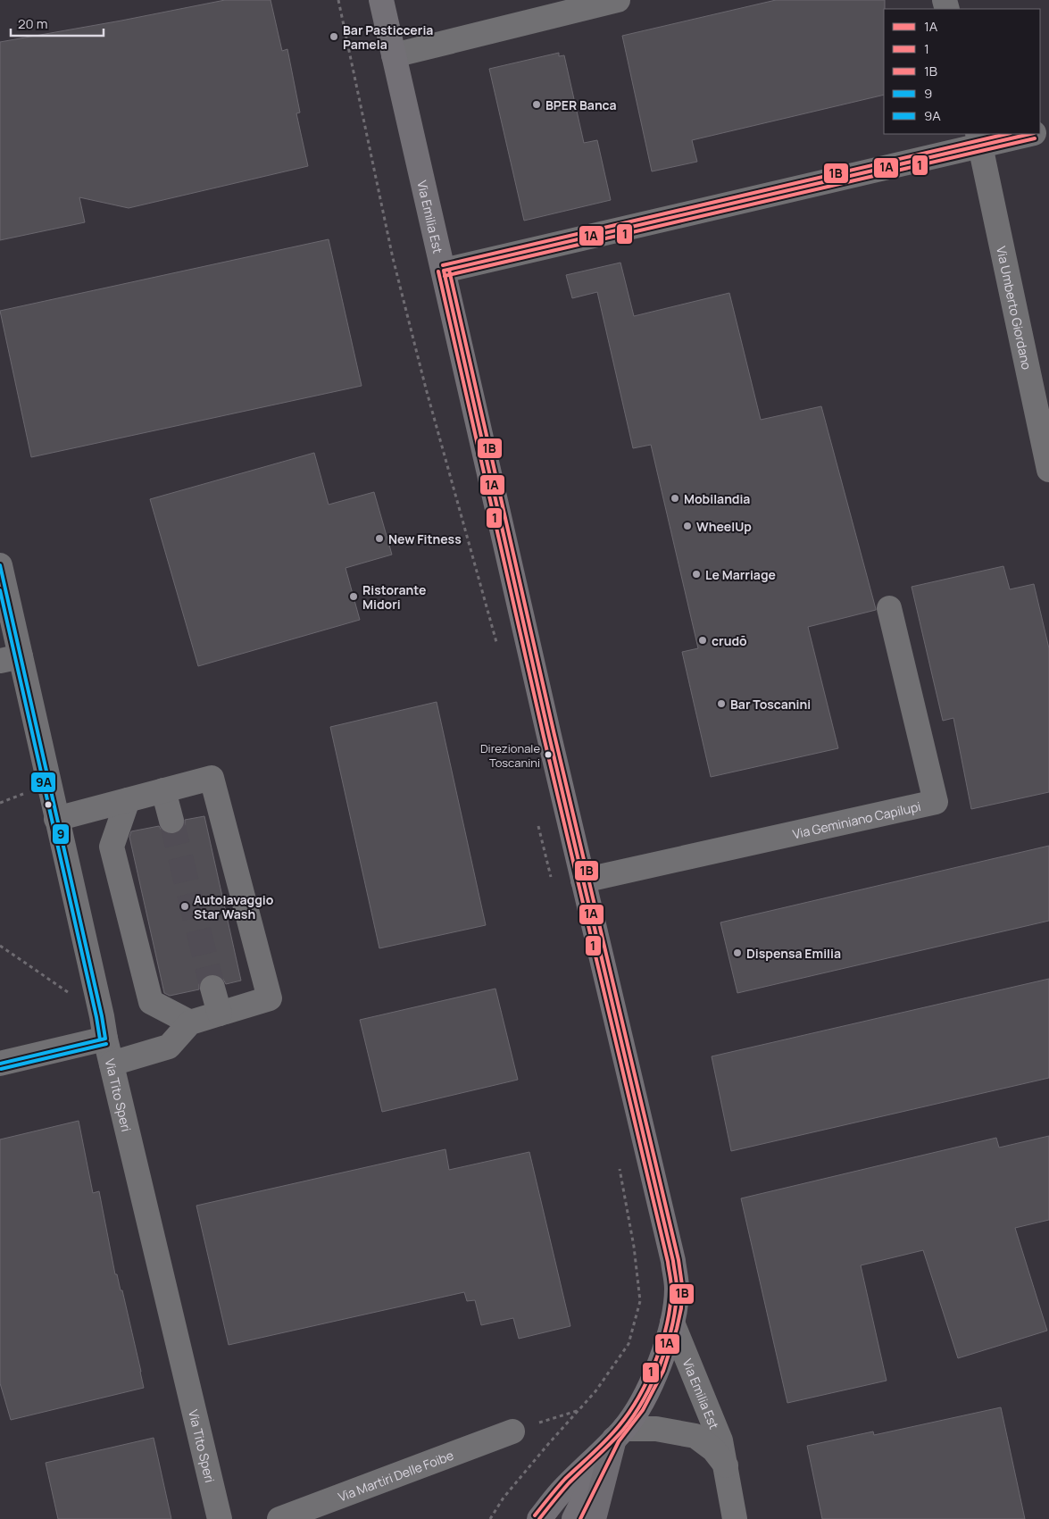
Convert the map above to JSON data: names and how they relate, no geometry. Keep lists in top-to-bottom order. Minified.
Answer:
{"streets":{"main road":["Via Emilia Est"],"street":["Via Umberto Giordano","Via Geminiano Capilupi","Via Tito Speri","Via Martiri Delle Foibe"]},"crossings":[["Via Emilia Est","Via Geminiano Capilupi"]],"places":["Bar Pasticceria Pamela","BPER Banca","Mobilandia","WheelUp","New Fitness","Le Marriage","Ristorante Midori","crudō","Bar Toscanini","Direzionale Toscanini","Autolavaggio Star Wash","Dispensa Emilia"],"lines":["transit line 1A","transit line 1B","transit line 1","transit line 9","transit line 9A"],"legend":["1A","1","1B","9","9A"],"scale_bar":"20 m"}
